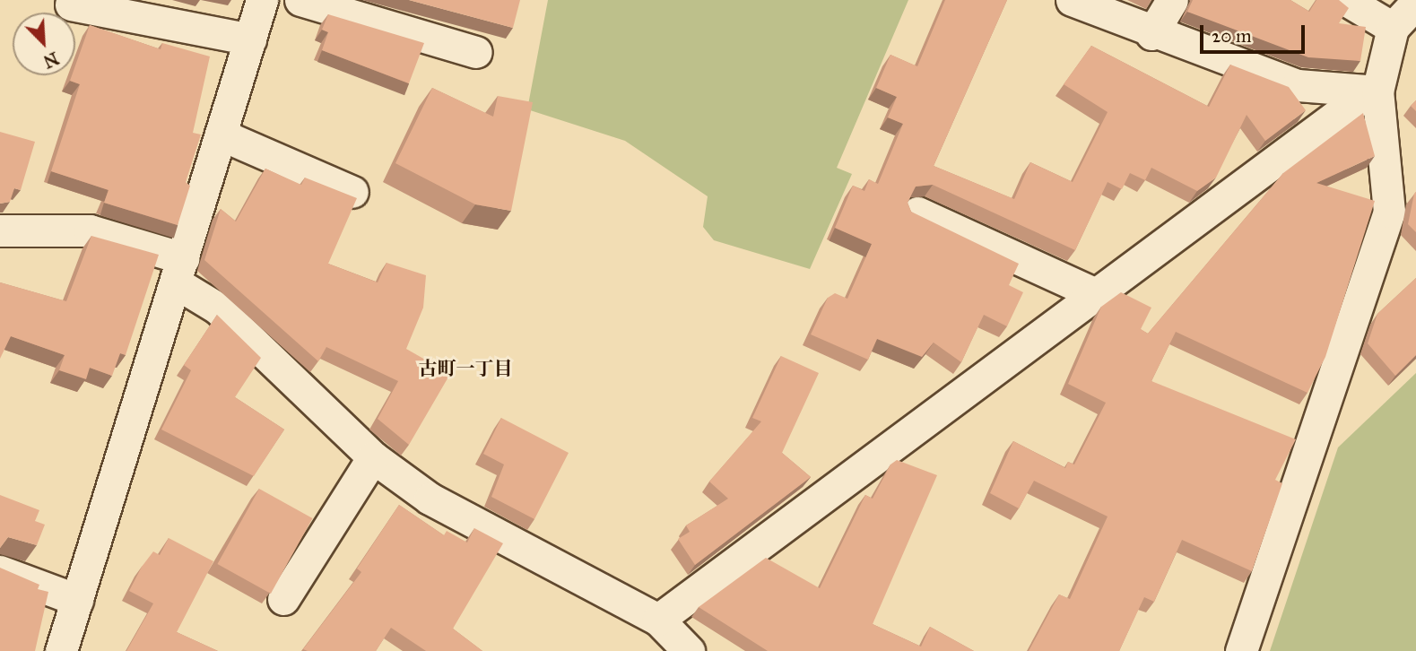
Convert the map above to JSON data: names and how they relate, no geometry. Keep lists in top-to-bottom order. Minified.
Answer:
{"districts":["古町一丁目"],"scale_bar":"20 m","north":"bottom right"}
